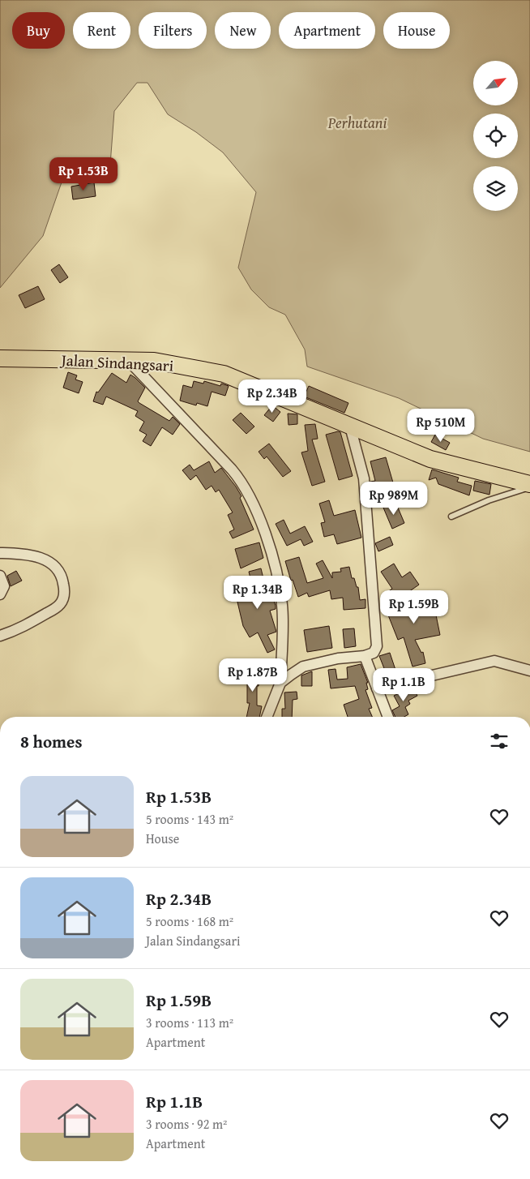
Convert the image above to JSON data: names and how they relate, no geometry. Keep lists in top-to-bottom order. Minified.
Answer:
{"streets":{"main road":["Jalan Sindangsari"]},"parks":["Perhutani"],"north":"top right","page":{"chip":["Buy","Rent","Filters","New","Apartment","House"],"price":["Rp 1.53B","Rp 2.34B","Rp 510M","Rp 989M","Rp 1.34B","Rp 1.59B","Rp 1.87B","Rp 1.1B"],"heading":"8 homes","list":[{"name":"Rp 1.53B","note":"5 rooms · 143 m² · House"},{"name":"Rp 2.34B","note":"5 rooms · 168 m² · Jalan Sindangsari"},{"name":"Rp 1.59B","note":"3 rooms · 113 m² · Apartment"},{"name":"Rp 1.1B","note":"3 rooms · 92 m² · Apartment"}]}}
